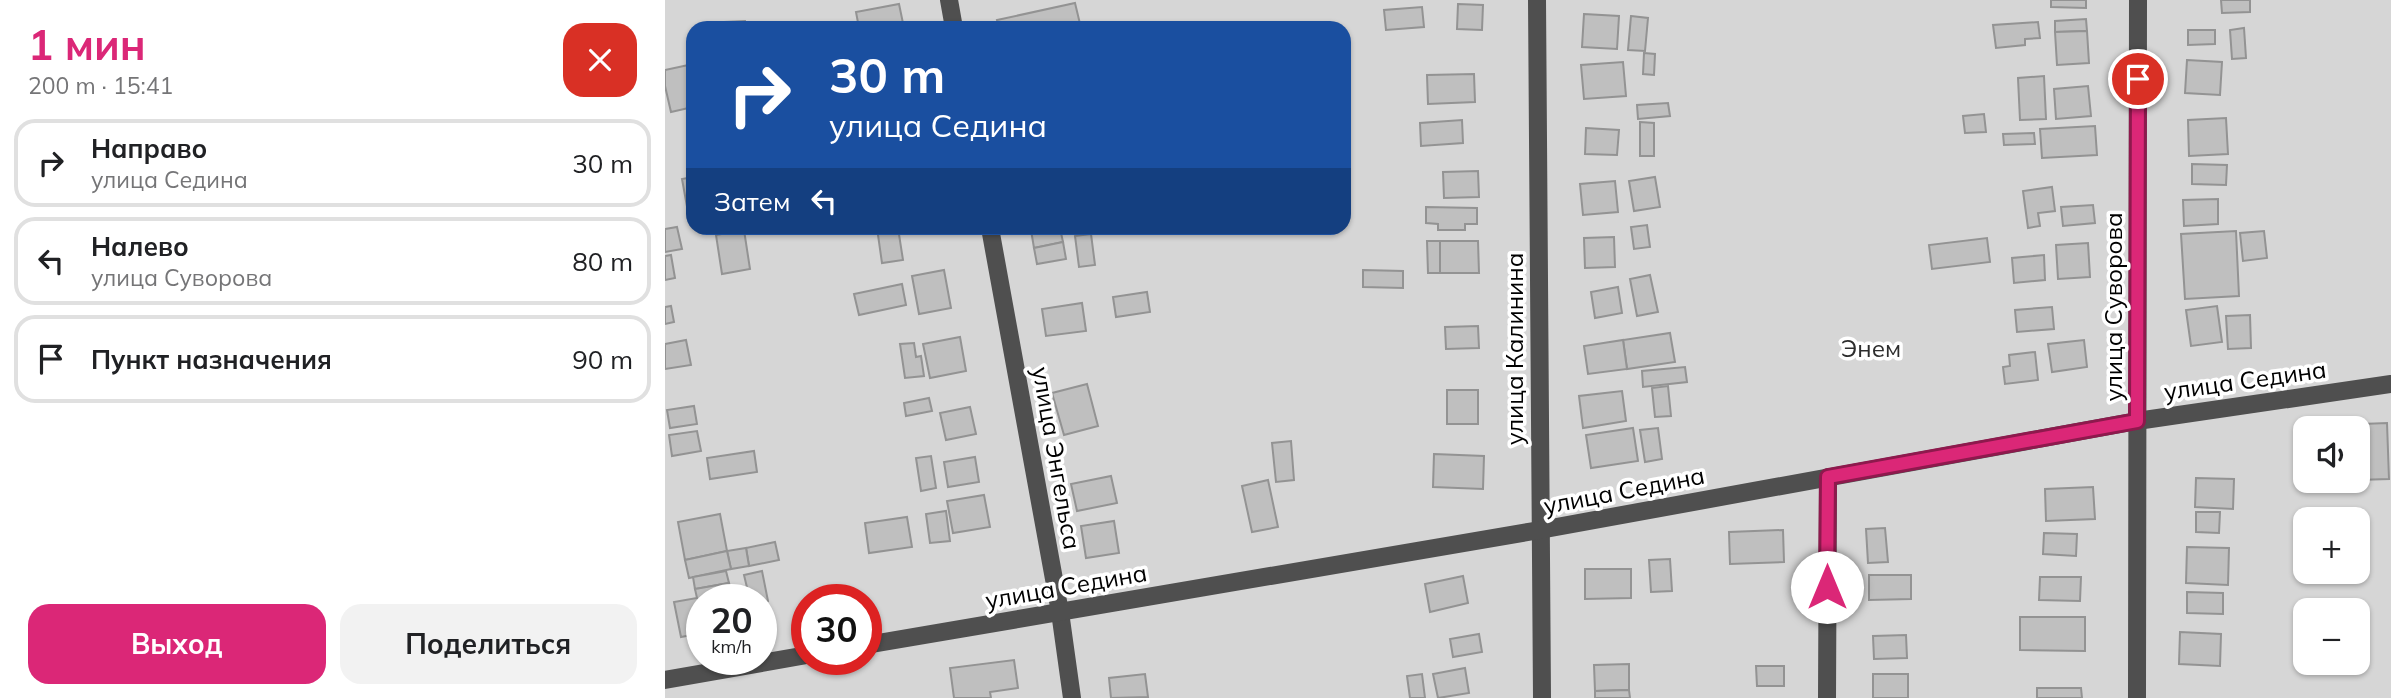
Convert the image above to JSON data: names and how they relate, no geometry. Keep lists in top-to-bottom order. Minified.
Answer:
{"streets":{"street":["улица Суворова","улица Калинина","улица Седина","улица Энгельса"]},"crossings":[["улица Суворова","улица Седина"],["улица Калинина","улица Седина"],["улица Седина","улица Энгельса"]],"parks":["Энем"],"page":{"heading":["1 мин","200 m · 15:41"],"turn":["30 m","улица Седина"],"list":[{"name":"Направо","note":"улица Седина","value":"30 m"},{"name":"Налево","note":"улица Суворова","value":"80 m"},{"name":"Пункт назначения","value":"90 m"}],"then":"Затем","map_buttons":["+","−"],"speed":"20 km/h","limit":"30","buttons":["Выход","Поделиться"]}}
